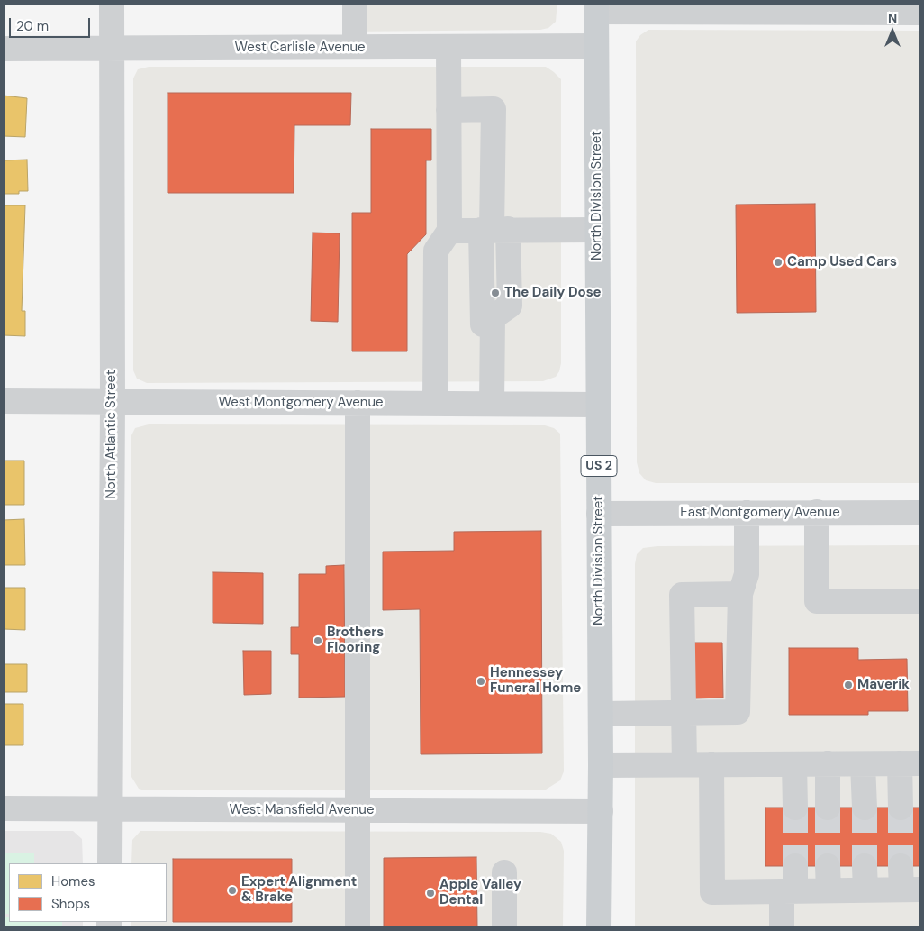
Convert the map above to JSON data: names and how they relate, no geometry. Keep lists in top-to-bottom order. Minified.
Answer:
{"streets":{"main road":["North Division Street","US 2"],"street":["West Carlisle Avenue","West Montgomery Avenue","North Atlantic Street","East Montgomery Avenue","West Mansfield Avenue"]},"crossings":[["West Carlisle Avenue","North Division Street"],["West Carlisle Avenue","North Atlantic Street"],["North Division Street","West Montgomery Avenue"],["North Division Street","East Montgomery Avenue"],["North Division Street","West Mansfield Avenue"],["West Montgomery Avenue","North Atlantic Street"],["North Atlantic Street","West Mansfield Avenue"]],"places":["Camp Used Cars","The Daily Dose","Brothers Flooring","Hennessey Funeral Home","Maverik","Expert Alignment & Brake","Apple Valley Dental"],"legend":["Homes","Shops"],"scale_bar":"20 m","north":"top"}
